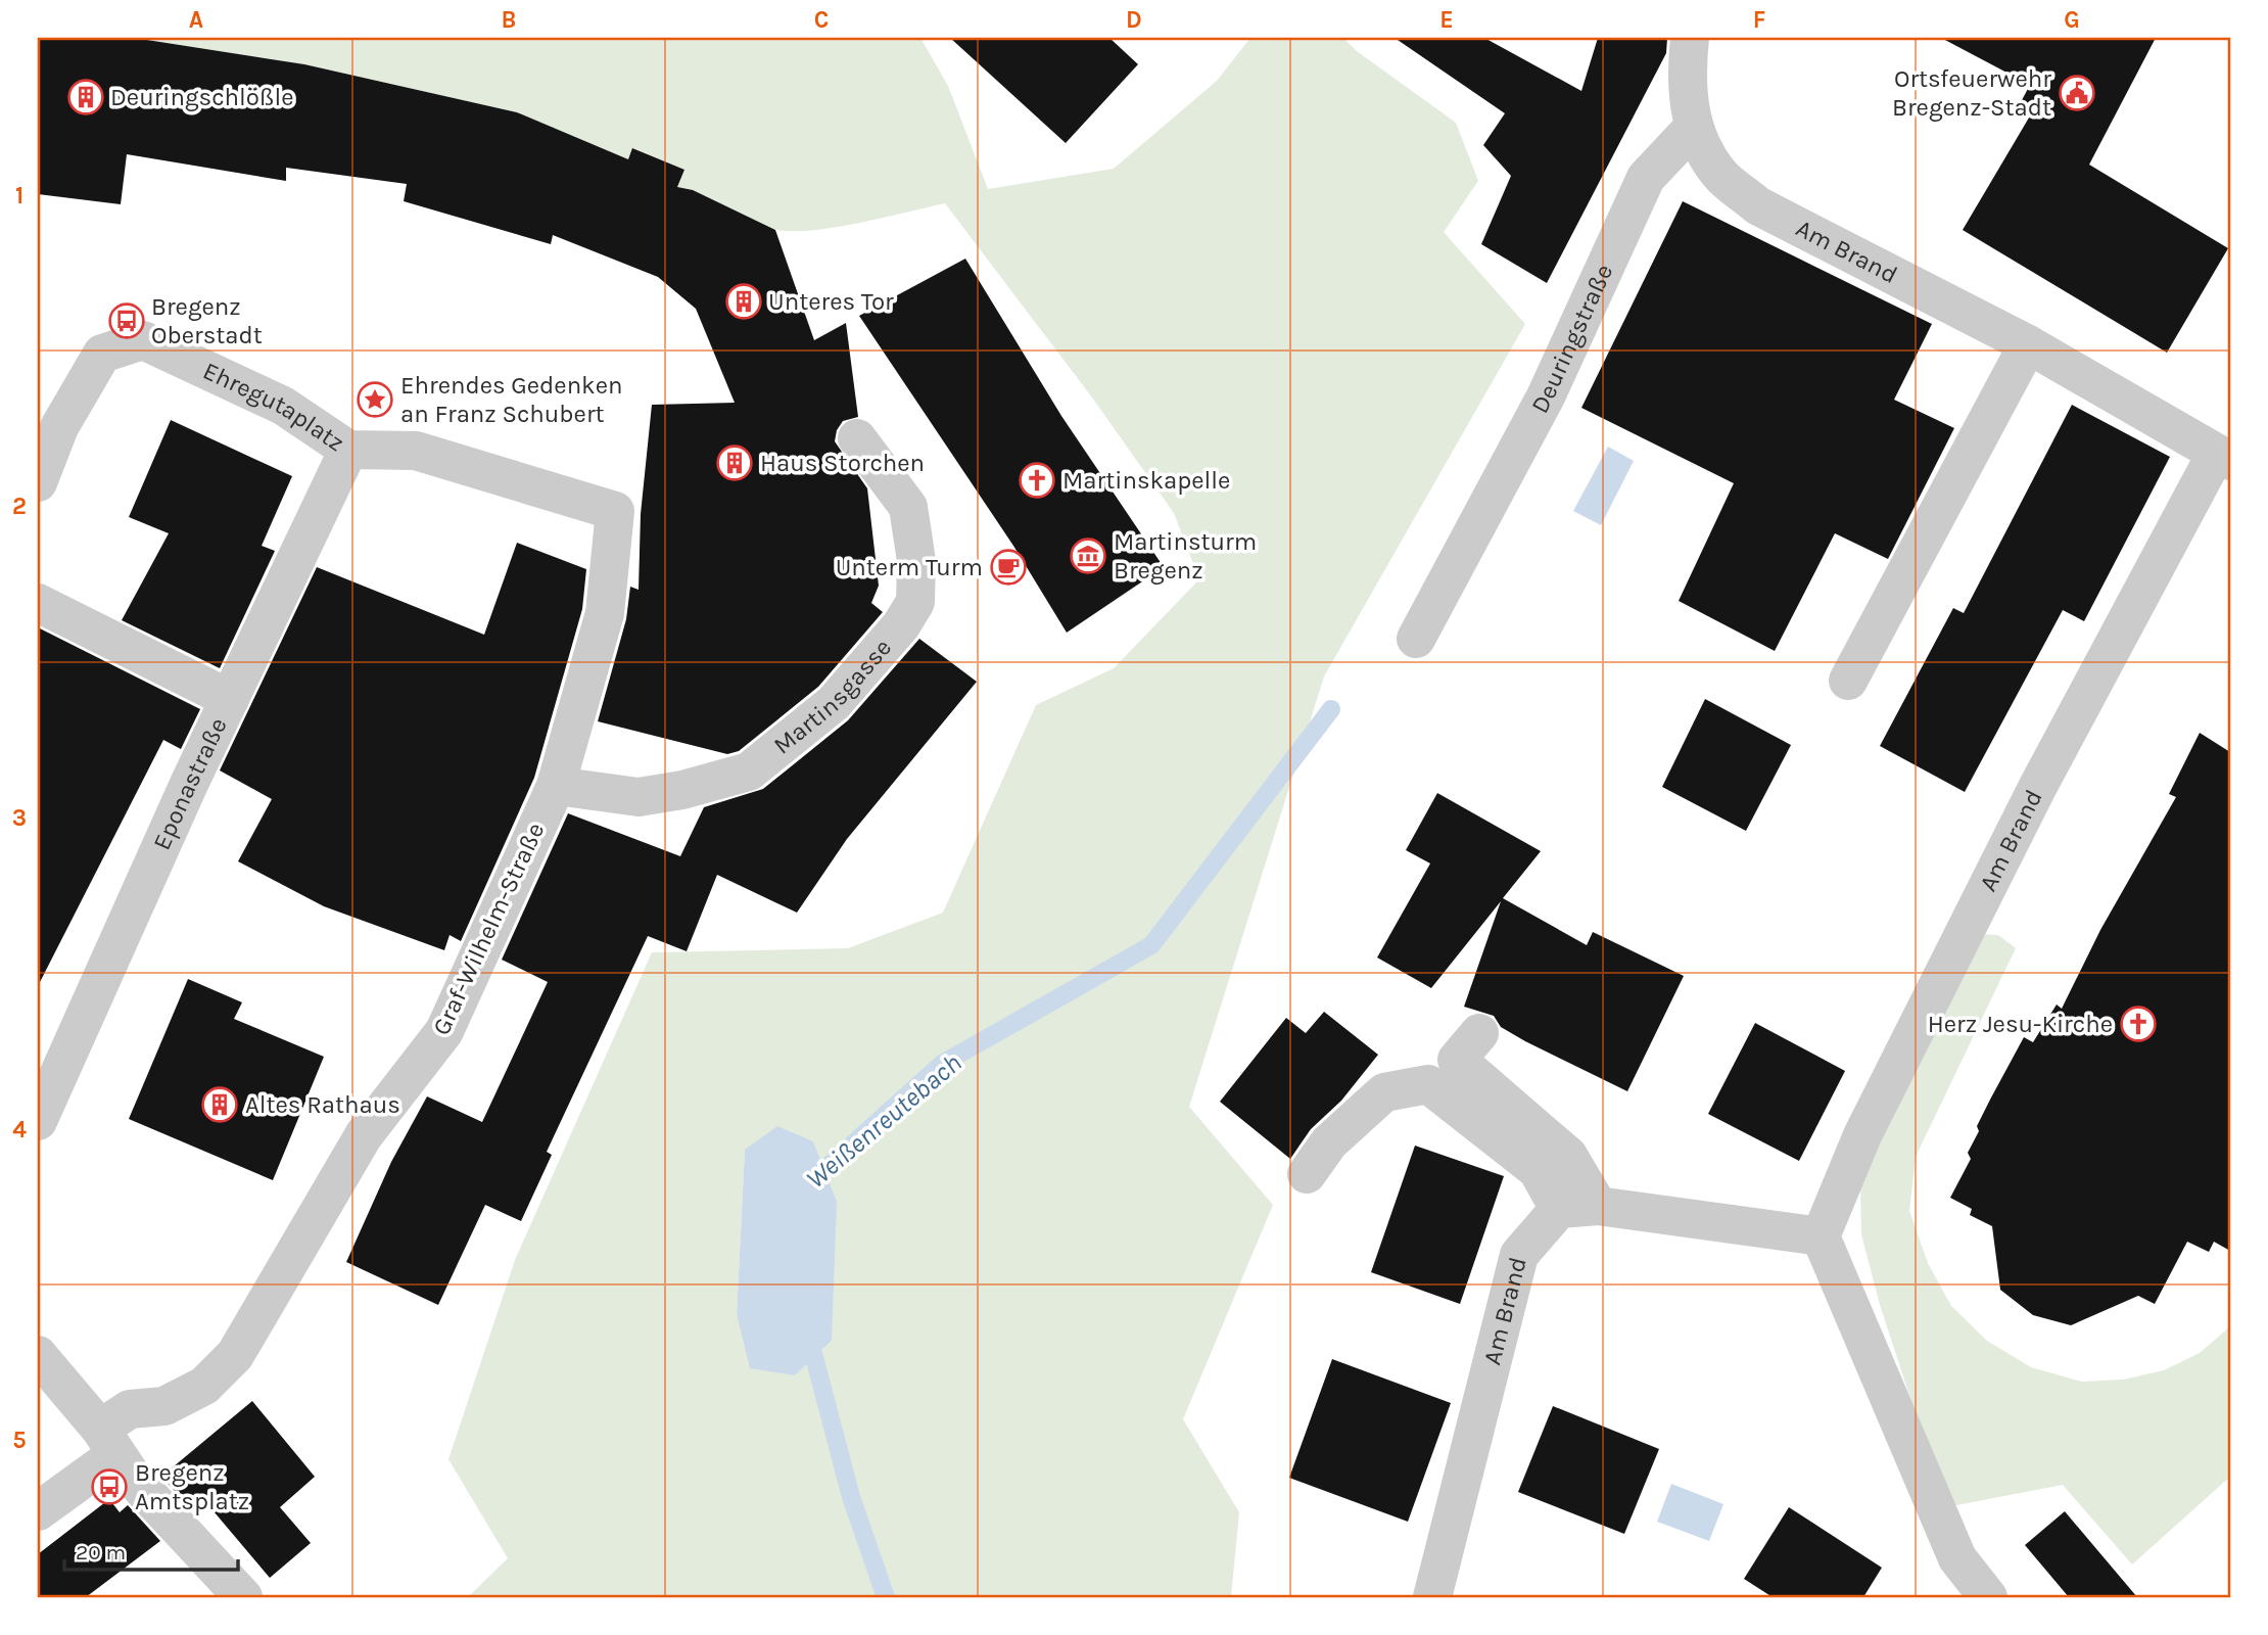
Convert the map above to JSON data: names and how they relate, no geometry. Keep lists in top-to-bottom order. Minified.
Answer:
{"streets":{"street":["Am Brand","Deuringstraße","Ehregutaplatz","Martinsgasse","Eponastraße","Graf-Wilhelm-Straße"]},"crossings":[["Am Brand","Deuringstraße"],["Ehregutaplatz","Eponastraße"],["Ehregutaplatz","Graf-Wilhelm-Straße"],["Martinsgasse","Graf-Wilhelm-Straße"]],"water":["Weißenreutebach"],"places":{"public building":["Ortsfeuerwehr Bregenz-Stadt"],"building":["Deuringschlößle","Unteres Tor","Haus Storchen","Altes Rathaus"],"bus stop":["Bregenz Oberstadt","Bregenz Amtsplatz"],"place":["Ehrendes Gedenken an Franz Schubert"],"church":["Martinskapelle","Herz Jesu-Kirche"],"museum":["Martinsturm Bregenz"],"cafe":["Unterm Turm"]},"scale_bar":"20 m","grid":{"columns":["A","B","C","D","E","F","G"],"rows":["1","2","3","4","5"]}}
